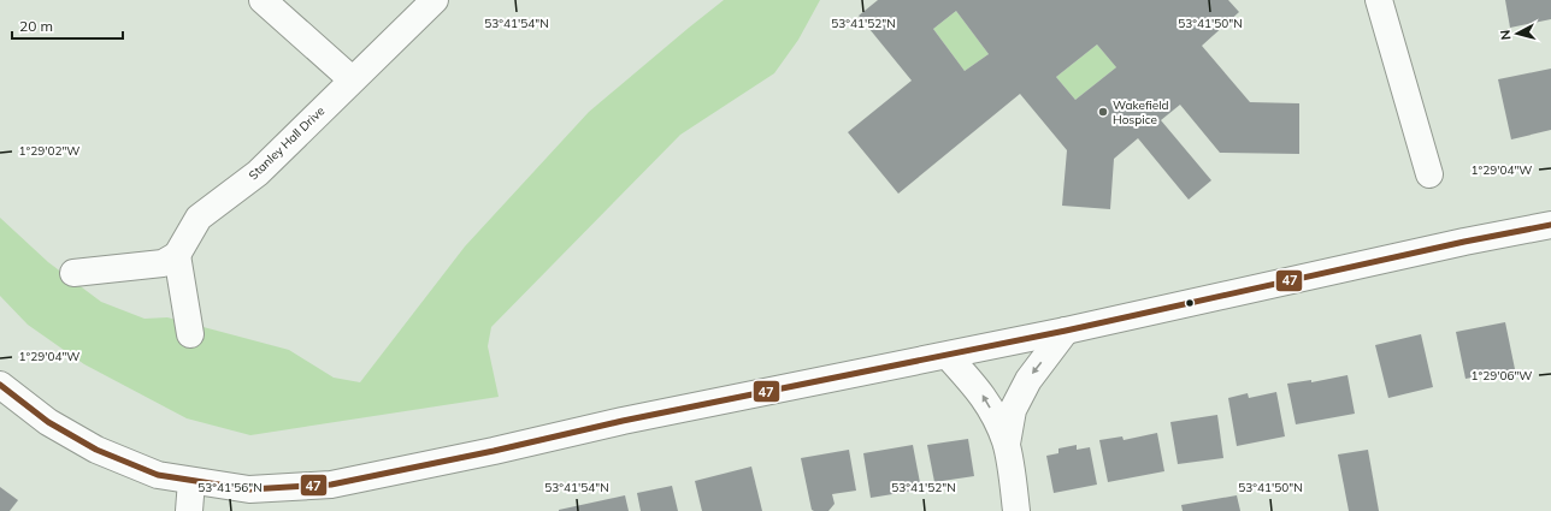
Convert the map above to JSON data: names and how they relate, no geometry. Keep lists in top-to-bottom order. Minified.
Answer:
{"streets":{"street":["Stanley Hall Drive"]},"places":["Wakefield Hospice"],"lines":["transit line 47"],"scale_bar":"20 m","north":"left","coordinates":["53°41'54\"N","53°41'52\"N","53°41'50\"N","1°29'02\"W","1°29'04\"W","1°29'06\"W","53°41'56\"N"]}
